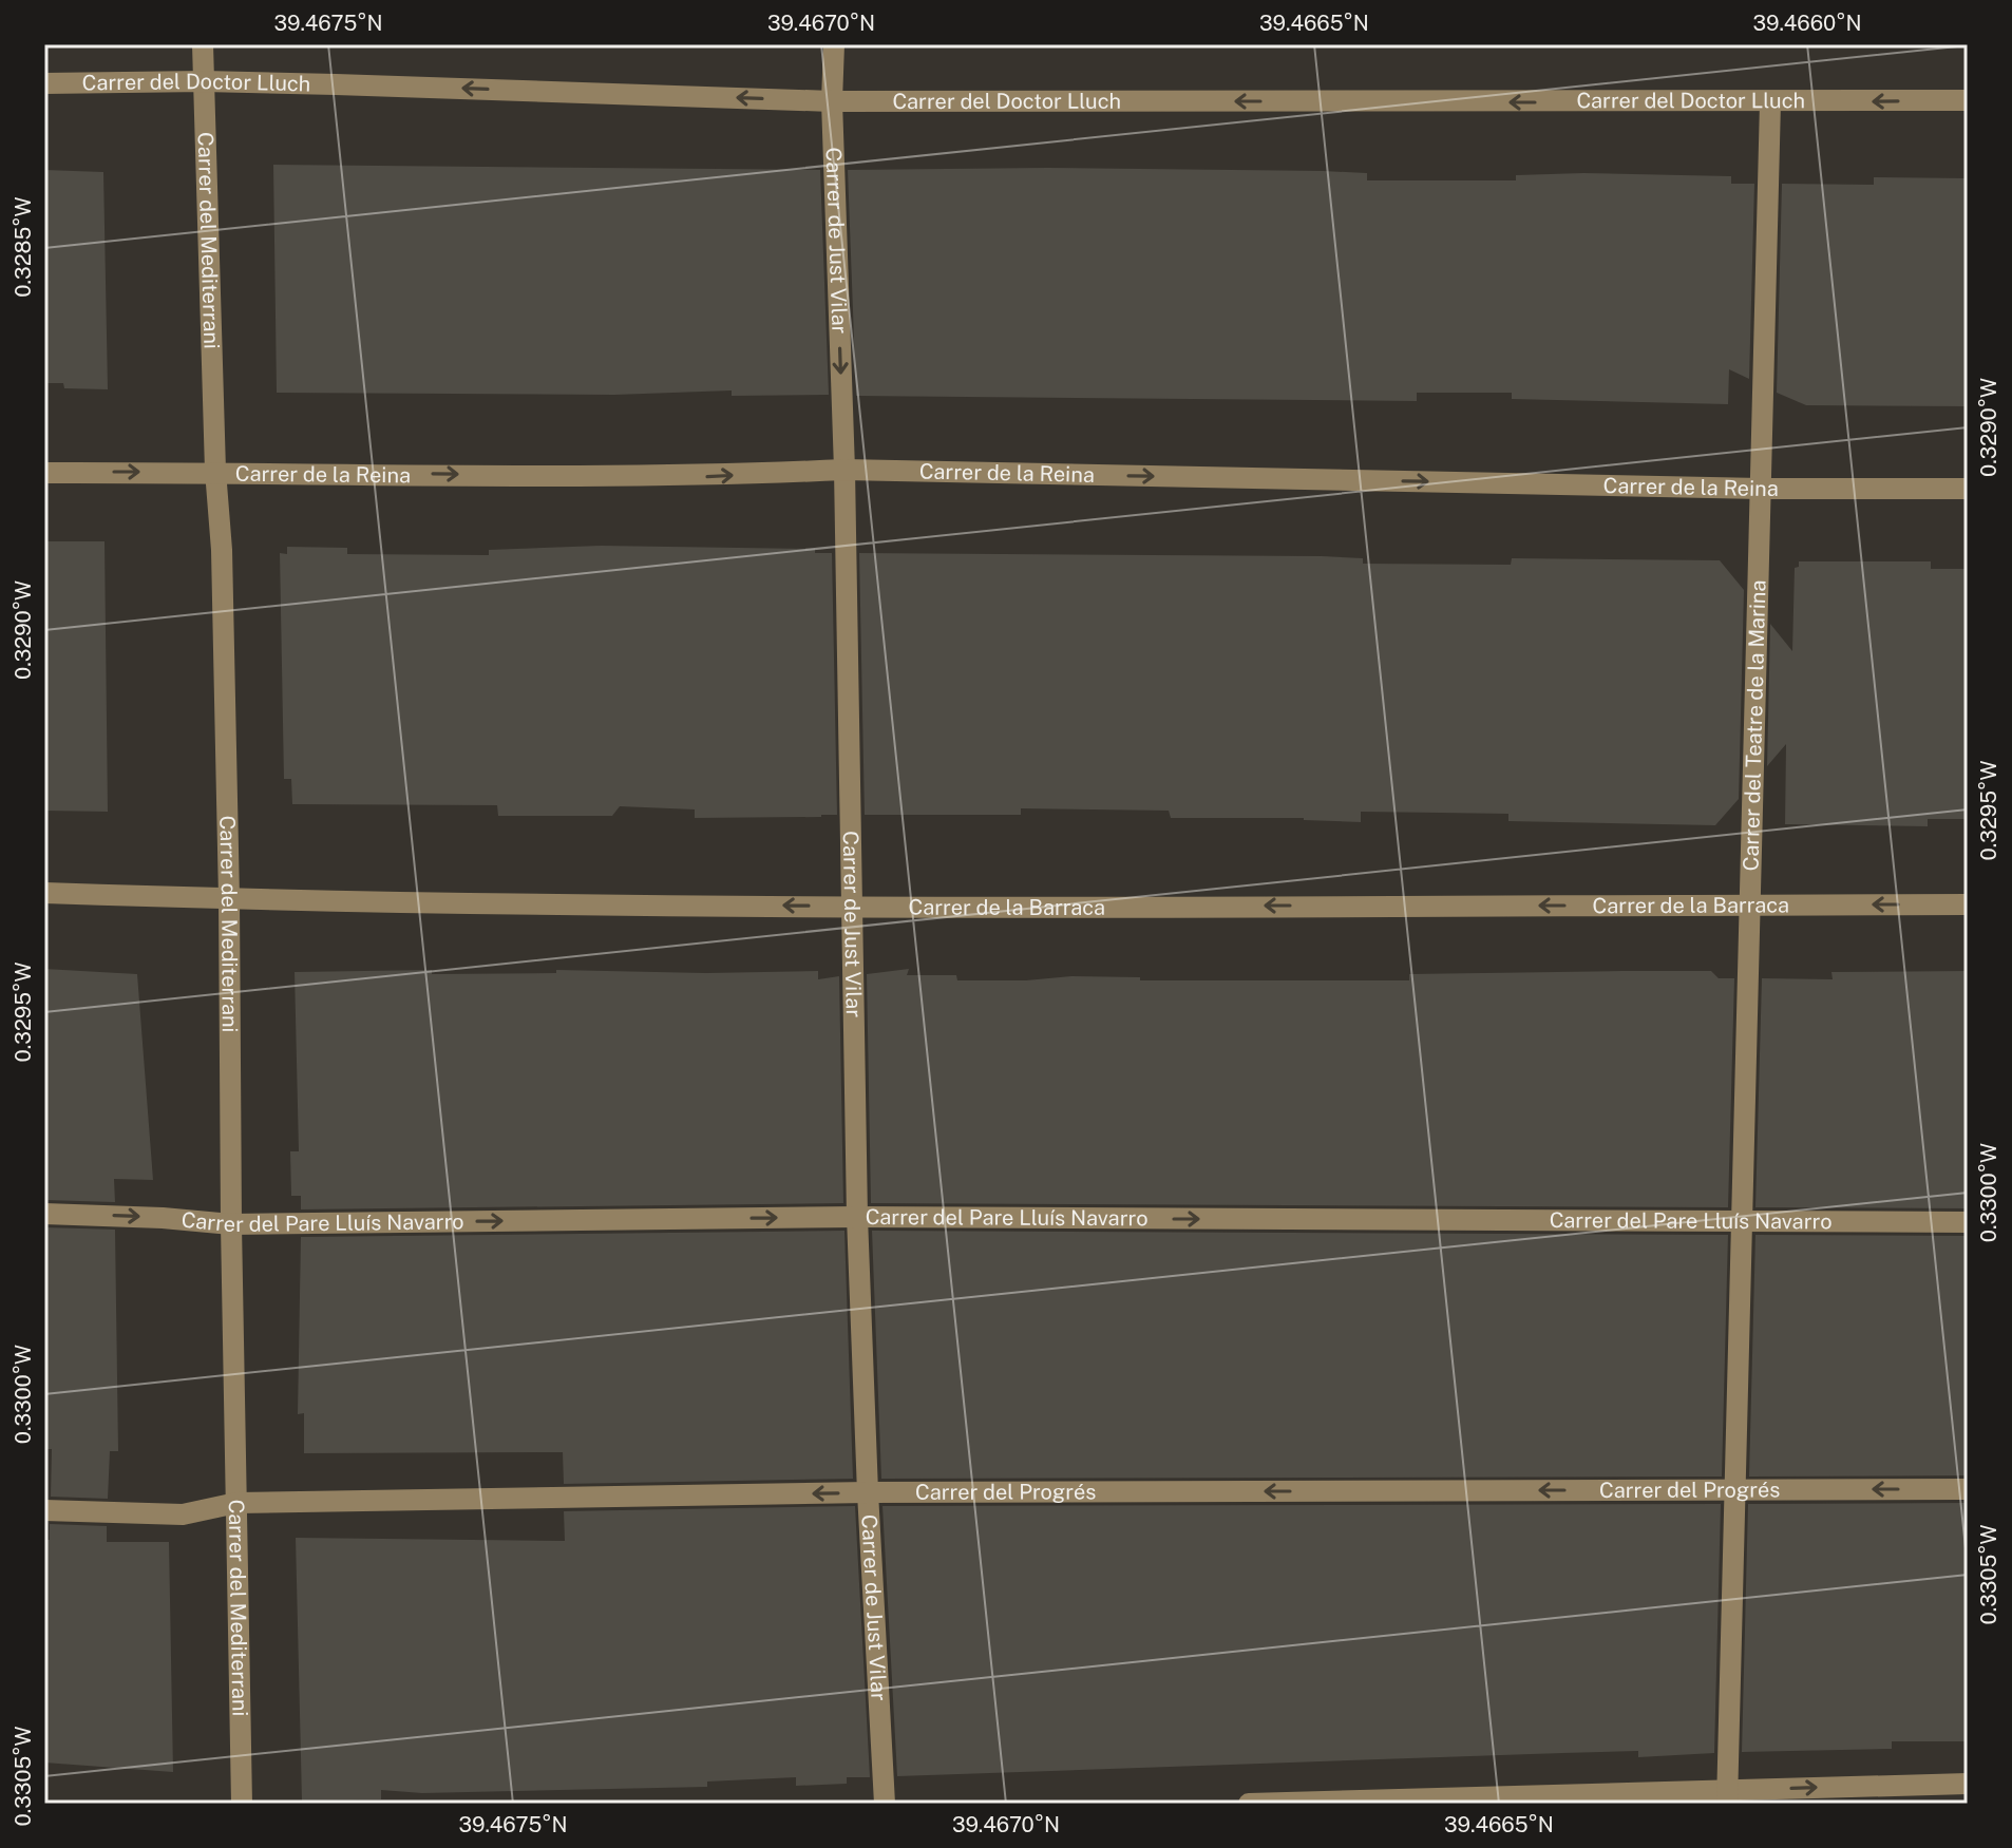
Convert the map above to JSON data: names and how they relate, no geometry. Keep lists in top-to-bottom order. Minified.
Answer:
{"streets":{"street":["Carrer del Doctor Lluch","Carrer del Mediterrani","Carrer de Just Vilar","Carrer de la Reina","Carrer del Teatre de la Marina","Carrer de la Barraca","Carrer del Pare Lluís Navarro","Carrer del Progrés"]},"crossings":[["Carrer del Doctor Lluch","Carrer del Mediterrani"],["Carrer del Doctor Lluch","Carrer de Just Vilar"],["Carrer del Doctor Lluch","Carrer del Teatre de la Marina"],["Carrer del Mediterrani","Carrer de la Reina"],["Carrer del Mediterrani","Carrer de la Barraca"],["Carrer del Mediterrani","Carrer del Pare Lluís Navarro"],["Carrer del Mediterrani","Carrer del Progrés"],["Carrer de Just Vilar","Carrer de la Reina"],["Carrer de Just Vilar","Carrer de la Barraca"],["Carrer de Just Vilar","Carrer del Pare Lluís Navarro"],["Carrer de Just Vilar","Carrer del Progrés"],["Carrer de la Reina","Carrer del Teatre de la Marina"],["Carrer del Teatre de la Marina","Carrer de la Barraca"],["Carrer del Teatre de la Marina","Carrer del Pare Lluís Navarro"],["Carrer del Teatre de la Marina","Carrer del Progrés"]],"one_way":["Carrer del Doctor Lluch","Carrer de la Reina","Carrer de la Barraca","Carrer del Pare Lluís Navarro","Carrer del Progrés"],"coordinates":["39.4675°N","39.4670°N","39.4665°N","39.4660°N","0.3285°W","0.3290°W","0.3295°W","0.3300°W","0.3305°W"]}
